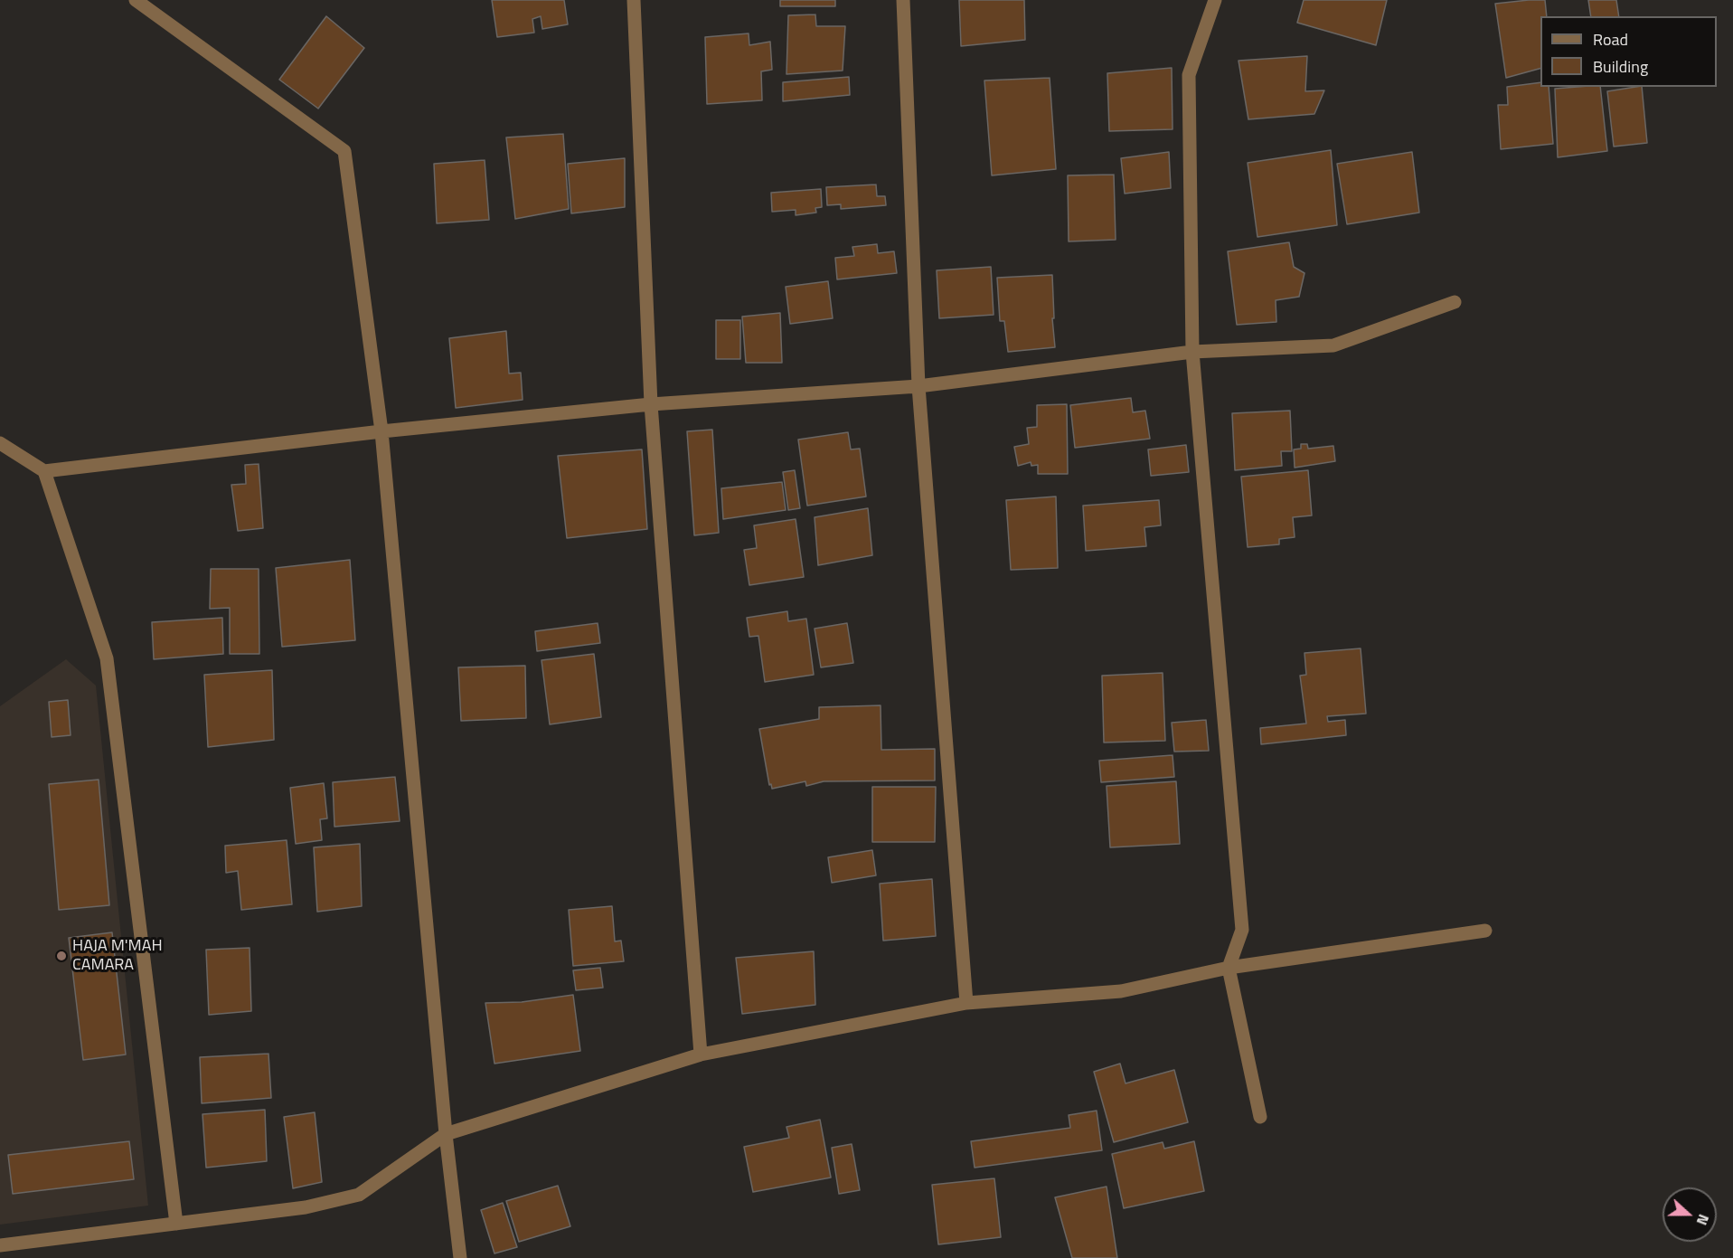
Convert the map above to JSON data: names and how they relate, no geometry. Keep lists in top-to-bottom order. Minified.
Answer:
{"places":["HAJA M'MAH CAMARA"],"legend":["Road","Building"],"north":"right"}
